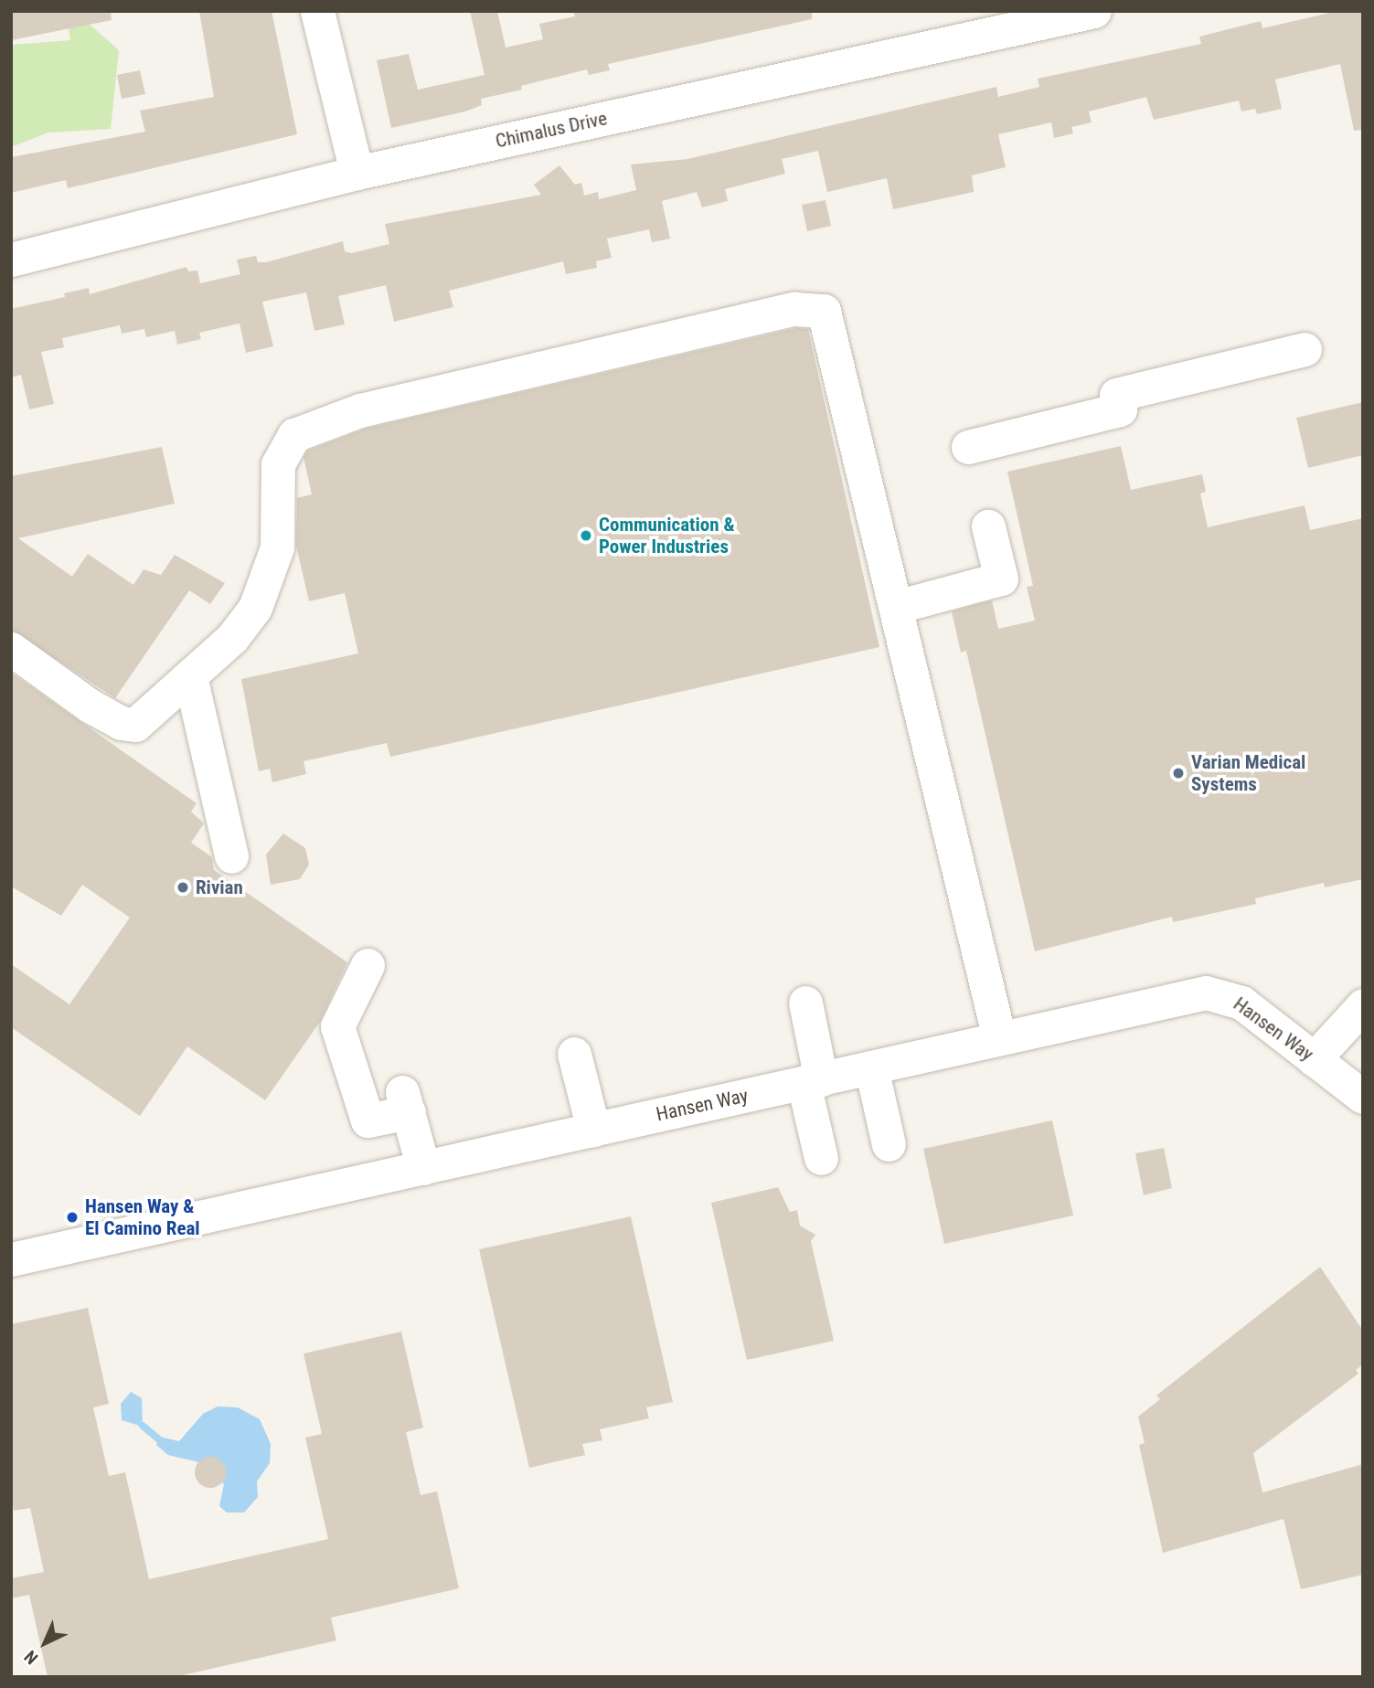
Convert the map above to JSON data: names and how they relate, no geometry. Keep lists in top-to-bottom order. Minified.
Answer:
{"streets":{"street":["Chimalus Drive","Hansen Way"]},"places":["Communication & Power Industries","Varian Medical Systems","Rivian","Hansen Way & El Camino Real"],"north":"bottom left"}
